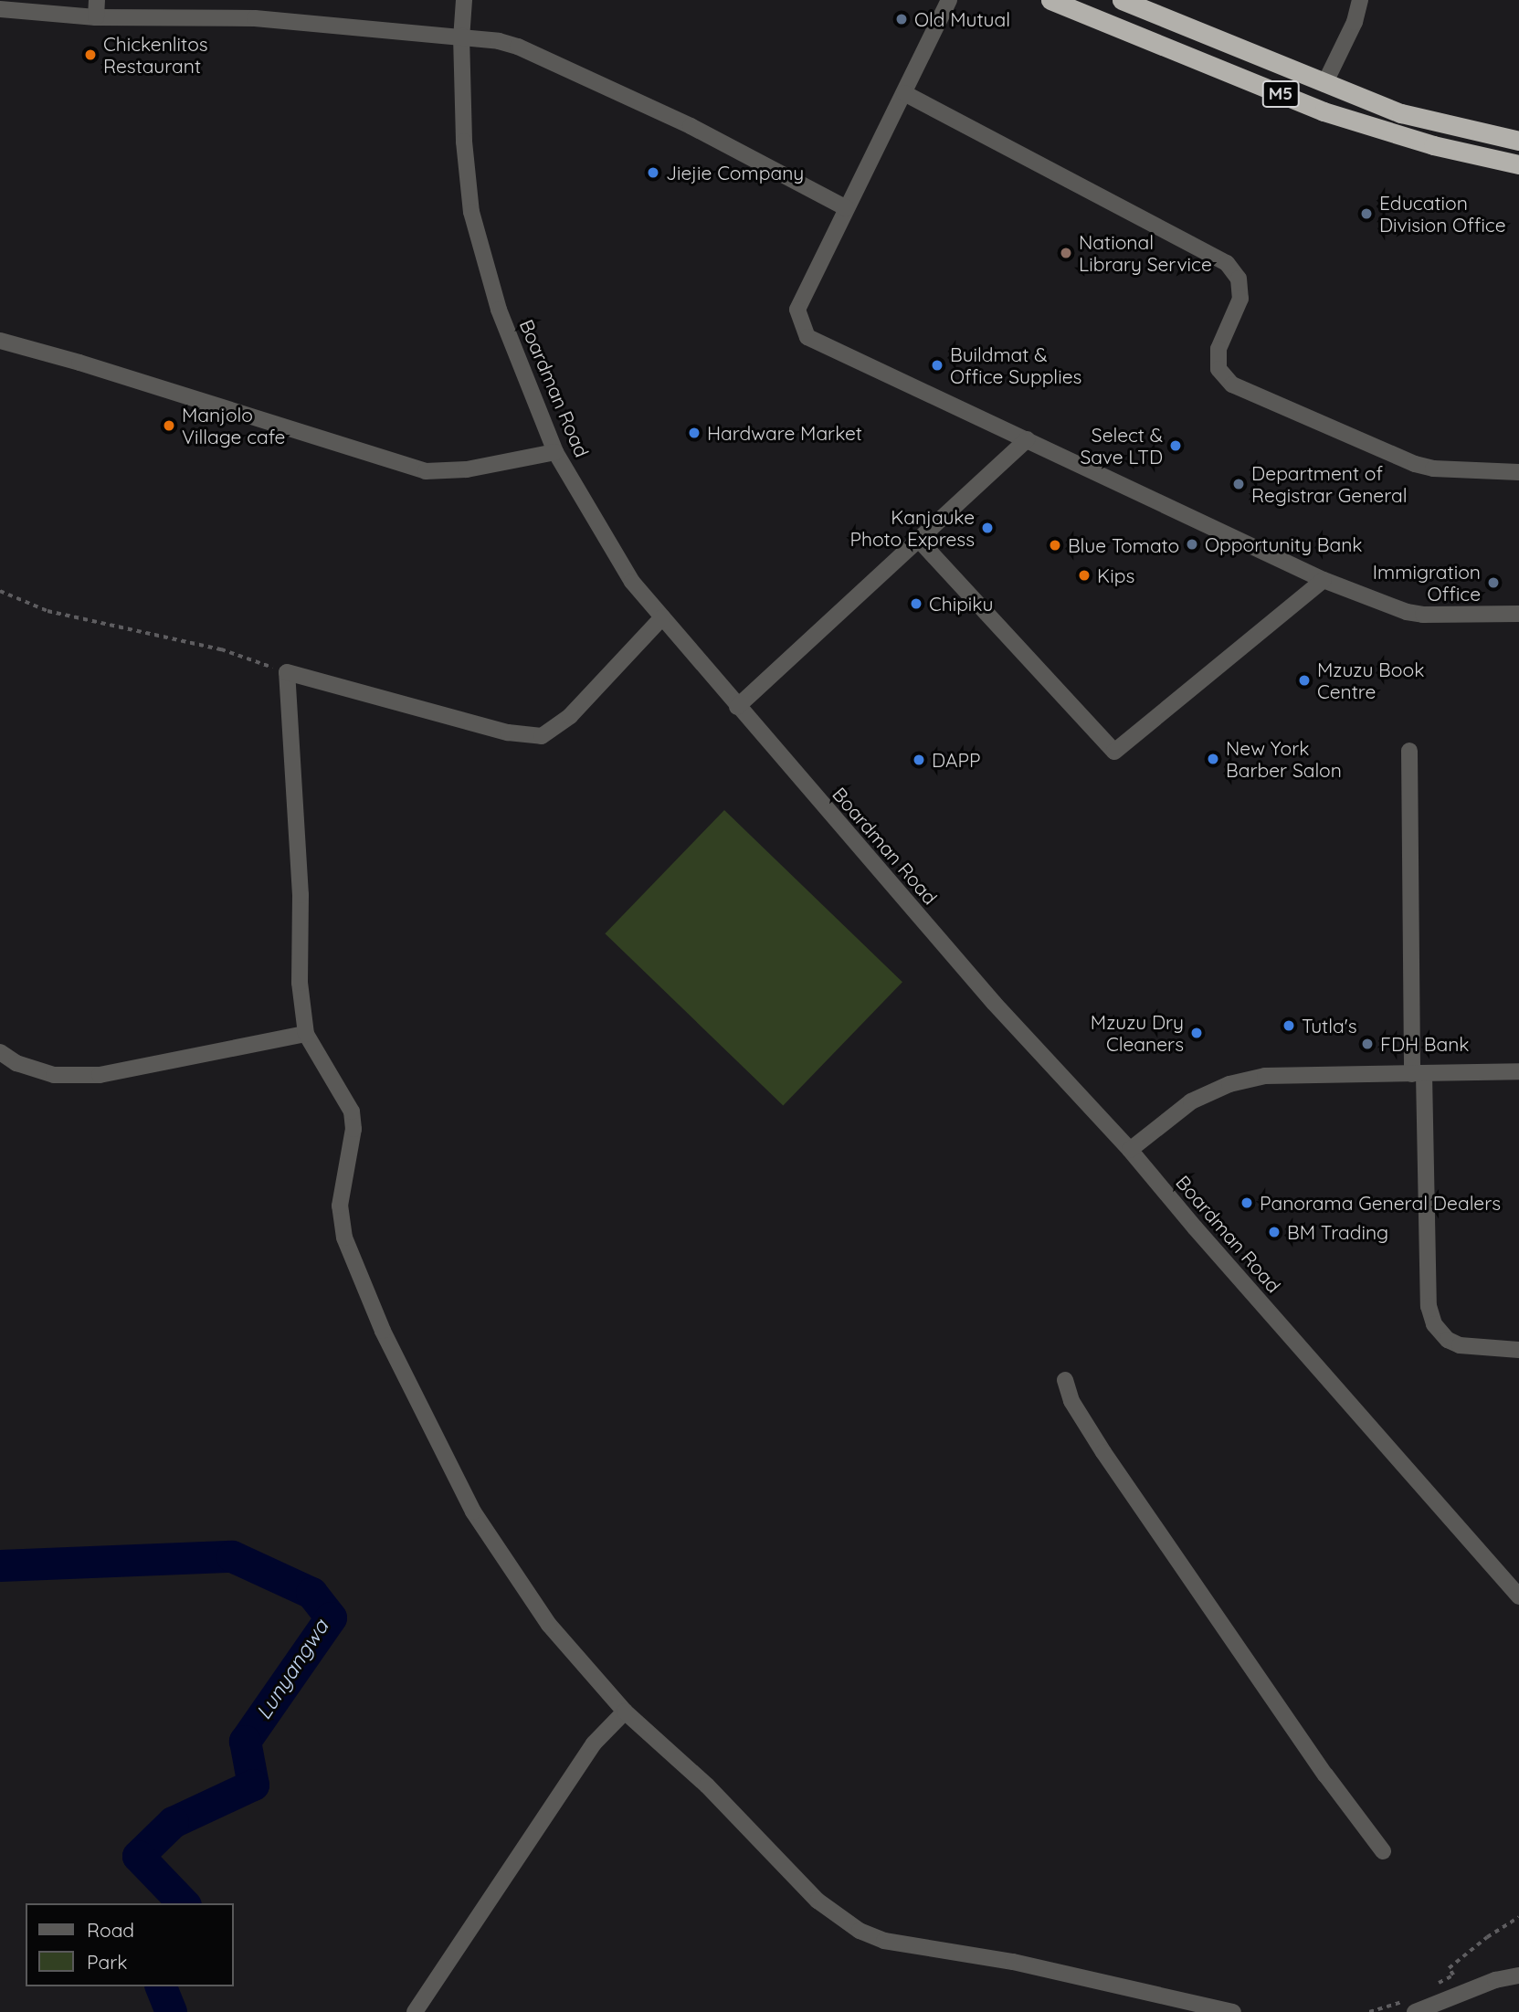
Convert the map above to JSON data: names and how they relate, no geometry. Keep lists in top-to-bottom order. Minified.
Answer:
{"streets":{"highway":["M5"],"street":["Boardman Road"]},"water":["Lunyangwa"],"places":["Old Mutual","Chickenlitos Restaurant","Jiejie Company","Education Division Office","National Library Service","Buildmat & Office Supplies","Manjolo Village cafe","Hardware Market","Select & Save LTD","Department of Registrar General","Kanjauke Photo Express","Opportunity Bank","Blue Tomato","Kips","Immigration Office","Chipiku","Mzuzu Book Centre","New York Barber Salon","DAPP","Tutla's","Mzuzu Dry Cleaners","FDH Bank","Panorama General Dealers","BM Trading"],"legend":["Road","Park"]}
